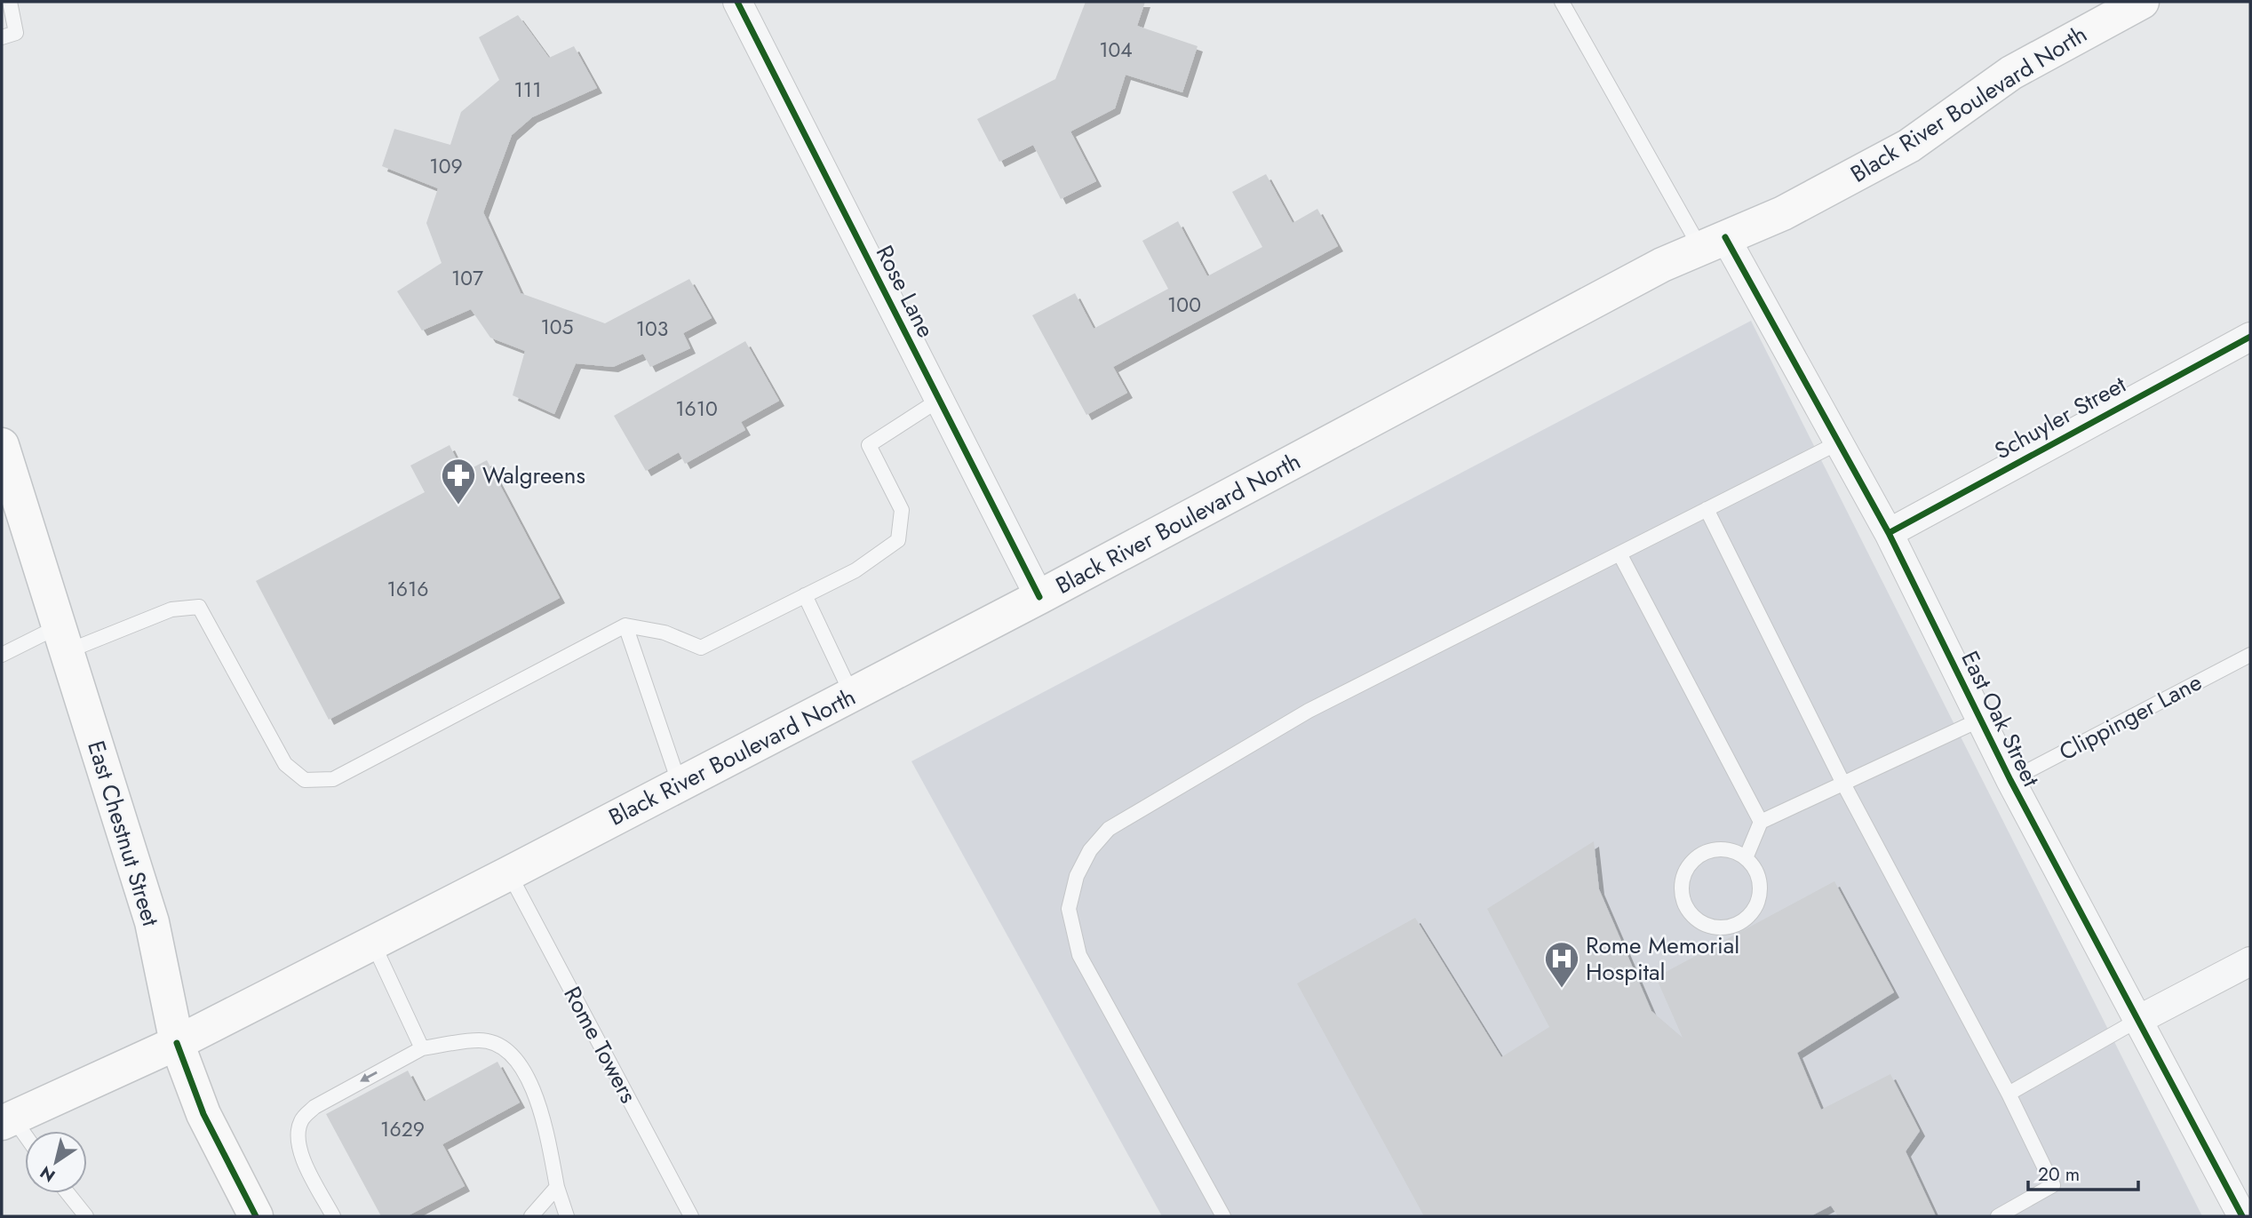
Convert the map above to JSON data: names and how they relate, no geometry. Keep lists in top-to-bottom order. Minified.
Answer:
{"streets":{"main road":["Black River Boulevard North","East Chestnut Street"],"street":["Rose Lane","Schuyler Street","East Oak Street"],"lane":["Clippinger Lane","Rome Towers"]},"crossings":[["Black River Boulevard North","Rose Lane"],["Black River Boulevard North","East Oak Street"],["Black River Boulevard North","East Chestnut Street"],["Black River Boulevard North","Rome Towers"],["Schuyler Street","East Oak Street"],["Clippinger Lane","East Oak Street"]],"places":{"pharmacy":["Walgreens"],"hospital":["Rome Memorial Hospital"]},"house_numbers":["104","111","109","107","100","105","103","1610","1616","1629"],"scale_bar":"20 m","north":"bottom left"}
